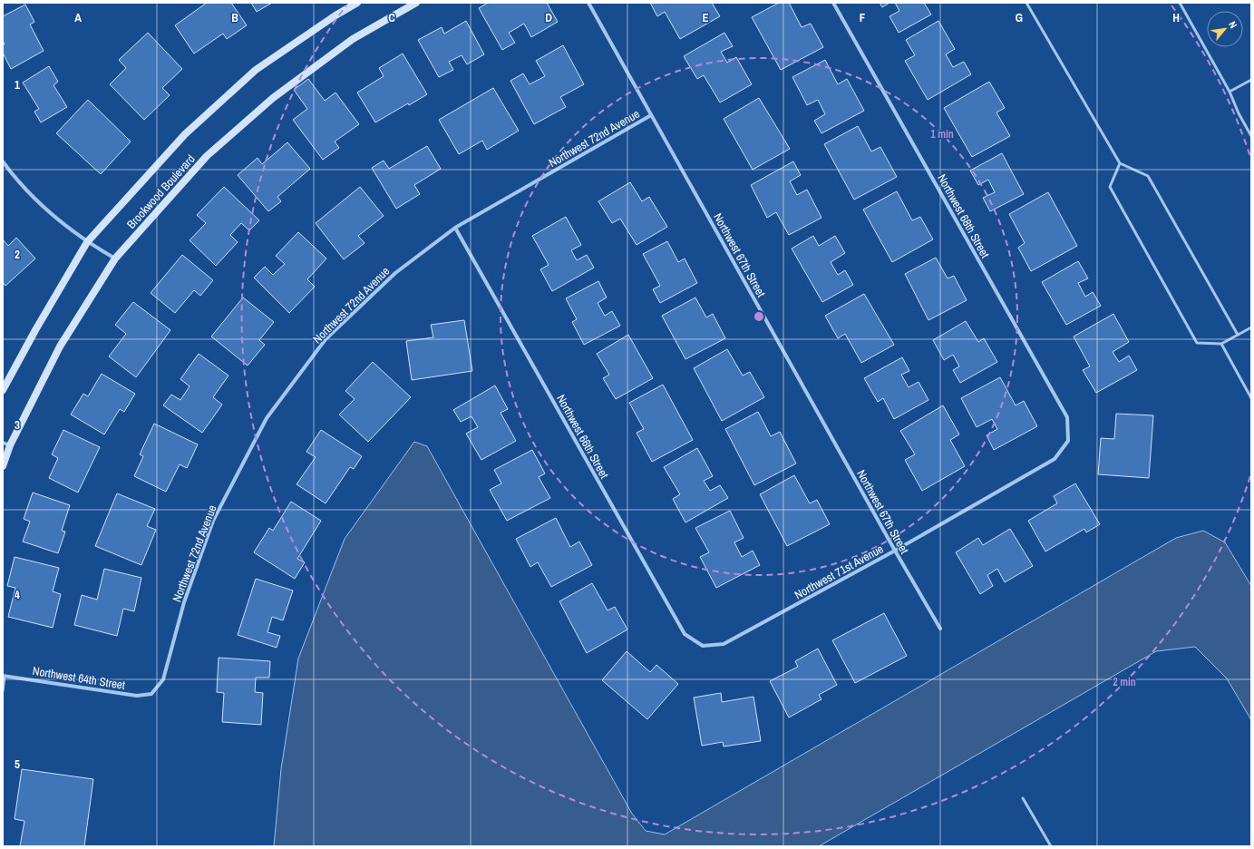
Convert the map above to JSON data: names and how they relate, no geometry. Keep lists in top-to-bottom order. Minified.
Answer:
{"streets":{"street":["Northwest 72nd Avenue","Brookwood Boulevard","Northwest 68th Street","Northwest 67th Street","Northwest 66th Street","Northwest 71st Avenue","Northwest 64th Street"]},"crossings":[["Northwest 72nd Avenue","Northwest 67th Street"],["Northwest 72nd Avenue","Northwest 66th Street"],["Northwest 72nd Avenue","Northwest 64th Street"],["Northwest 68th Street","Northwest 71st Avenue"],["Northwest 67th Street","Northwest 71st Avenue"],["Northwest 66th Street","Northwest 71st Avenue"]],"north":"top right","grid":{"columns":["A","B","C","D","E","F","G","H"],"rows":["1","2","3","4","5"]},"rings":["1 min","2 min"]}
